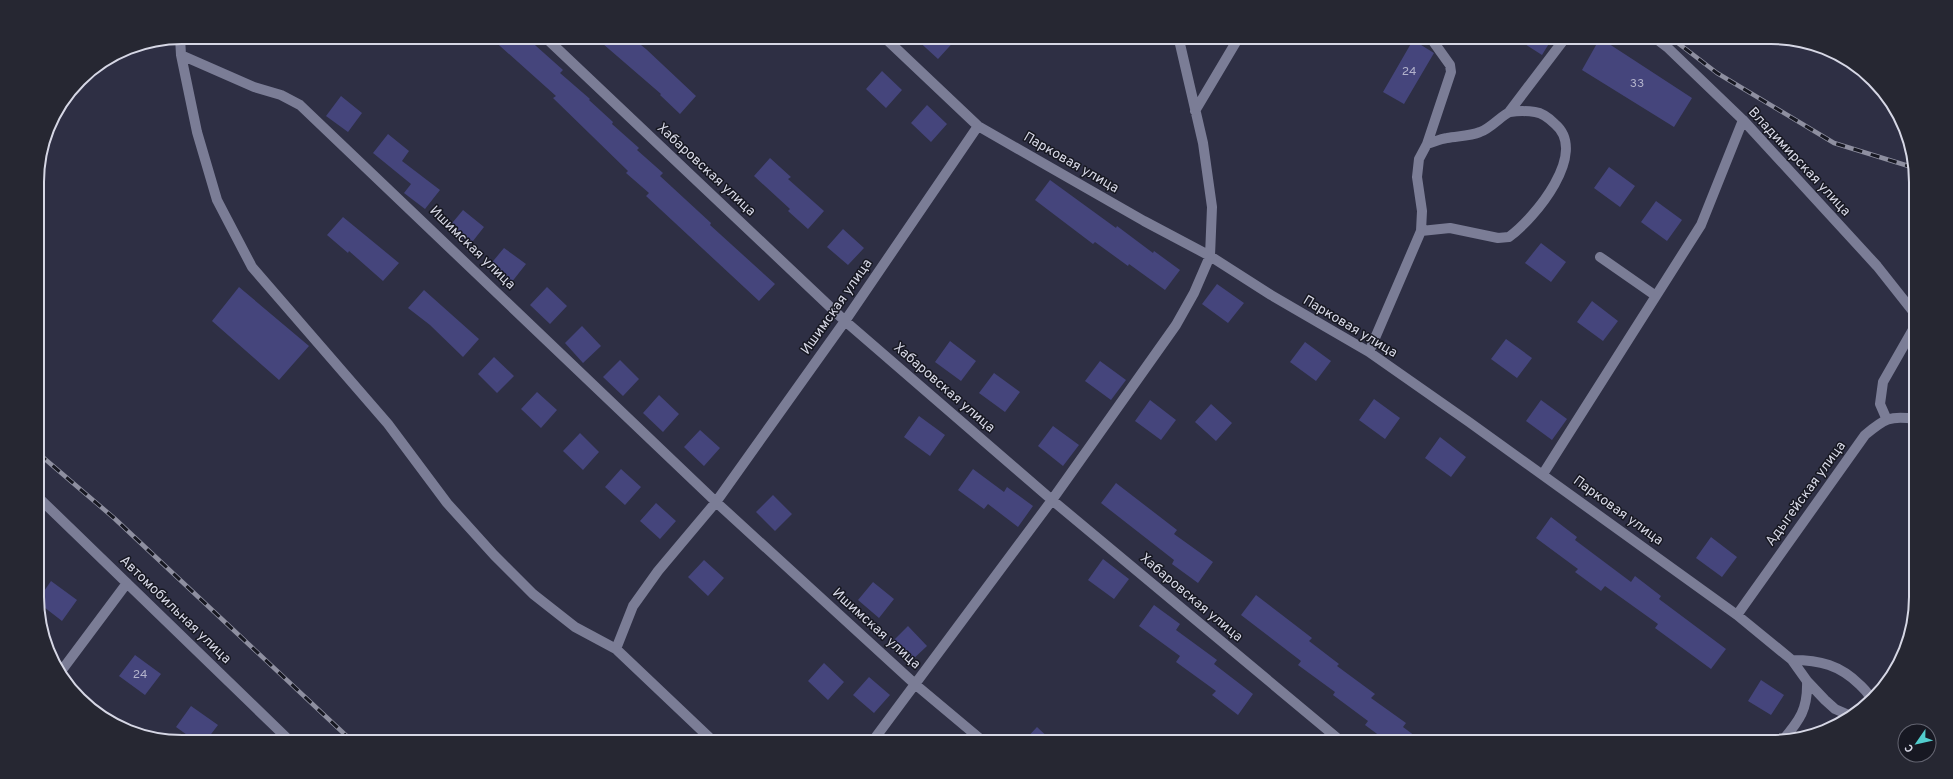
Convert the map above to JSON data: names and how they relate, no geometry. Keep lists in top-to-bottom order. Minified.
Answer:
{"streets":{"street":["Владимирская улица","Парковая улица","Хабаровская улица","Ишимская улица","Адыгейская улица","Автомобильная улица"]},"crossings":[["Парковая улица","Ишимская улица"],["Парковая улица","Адыгейская улица"],["Хабаровская улица","Ишимская улица"]],"house_numbers":["24","33","24"],"north":"bottom left"}
